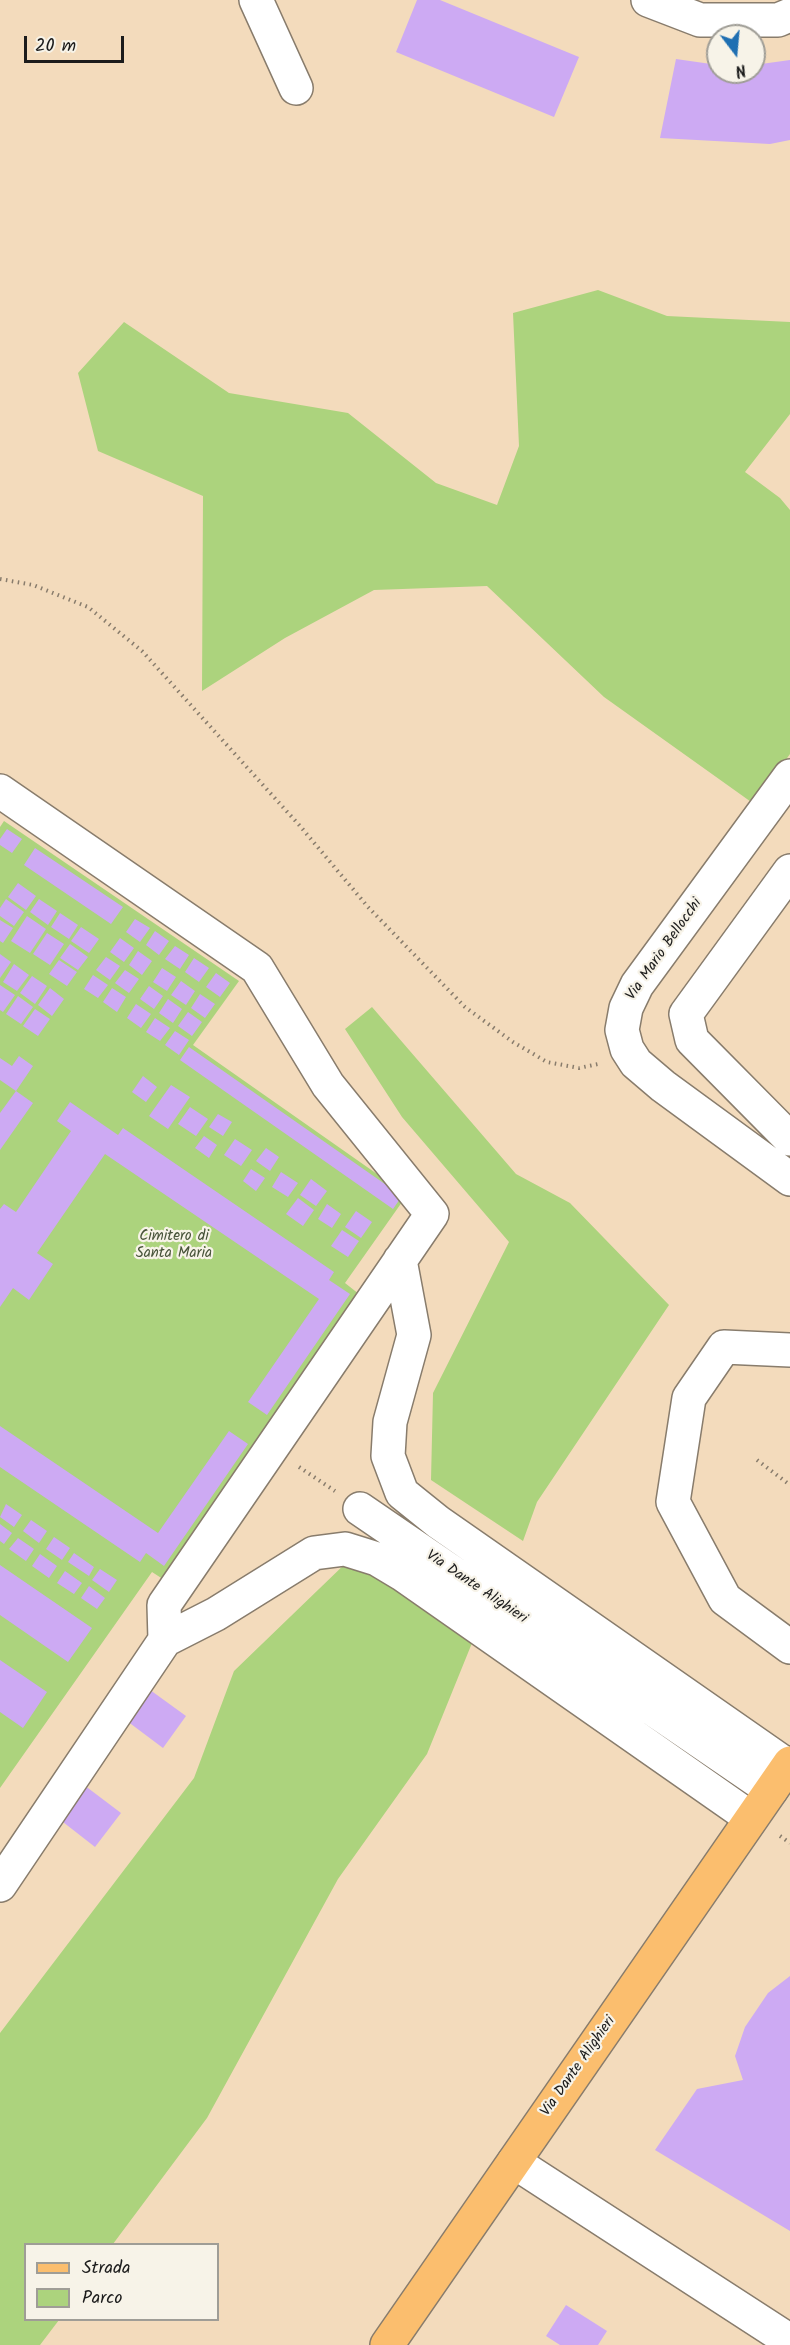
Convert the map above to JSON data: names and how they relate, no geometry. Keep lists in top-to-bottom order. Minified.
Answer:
{"streets":{"main road":["Via Dante Alighieri"],"street":["Via Mario Bellocchi"]},"parks":["Cimitero di Santa Maria"],"legend":["Strada","Parco"],"scale_bar":"20 m","north":"bottom"}
